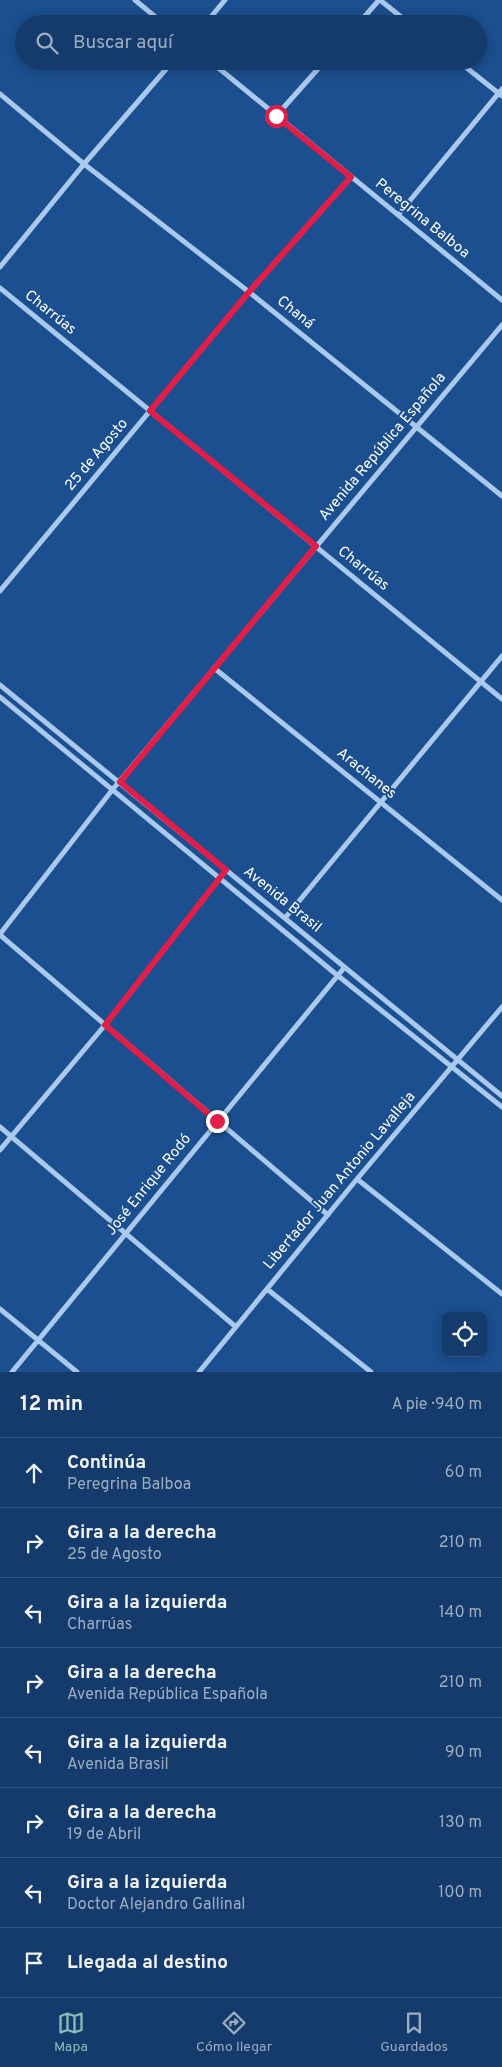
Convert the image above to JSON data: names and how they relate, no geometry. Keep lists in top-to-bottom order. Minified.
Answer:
{"streets":{"street":["Peregrina Balboa","Charrúas","Chaná","Avenida República Española","25 de Agosto","Arachanes","Avenida Brasil","Libertador Juan Antonio Lavalleja","José Enrique Rodó"]},"crossings":[["Peregrina Balboa","25 de Agosto"],["Charrúas","Avenida República Española"],["Charrúas","25 de Agosto"],["Chaná","Avenida República Española"],["Chaná","25 de Agosto"],["Avenida República Española","Arachanes"],["Avenida República Española","Avenida Brasil"],["Avenida Brasil","Libertador Juan Antonio Lavalleja"],["Avenida Brasil","José Enrique Rodó"]],"page":{"search":"Buscar aquí","heading":["12 min","A pie · 940 m"],"list":[["Continúa","Peregrina Balboa","60 m"],["Gira a la derecha","25 de Agosto","210 m"],["Gira a la izquierda","Charrúas","140 m"],["Gira a la derecha","Avenida República Española","210 m"],["Gira a la izquierda","Avenida Brasil","90 m"],["Gira a la derecha","19 de Abril","130 m"],["Gira a la izquierda","Doctor Alejandro Gallinal","100 m"],"Llegada al destino"],"nav":["Mapa","Cómo llegar","Guardados"]}}
